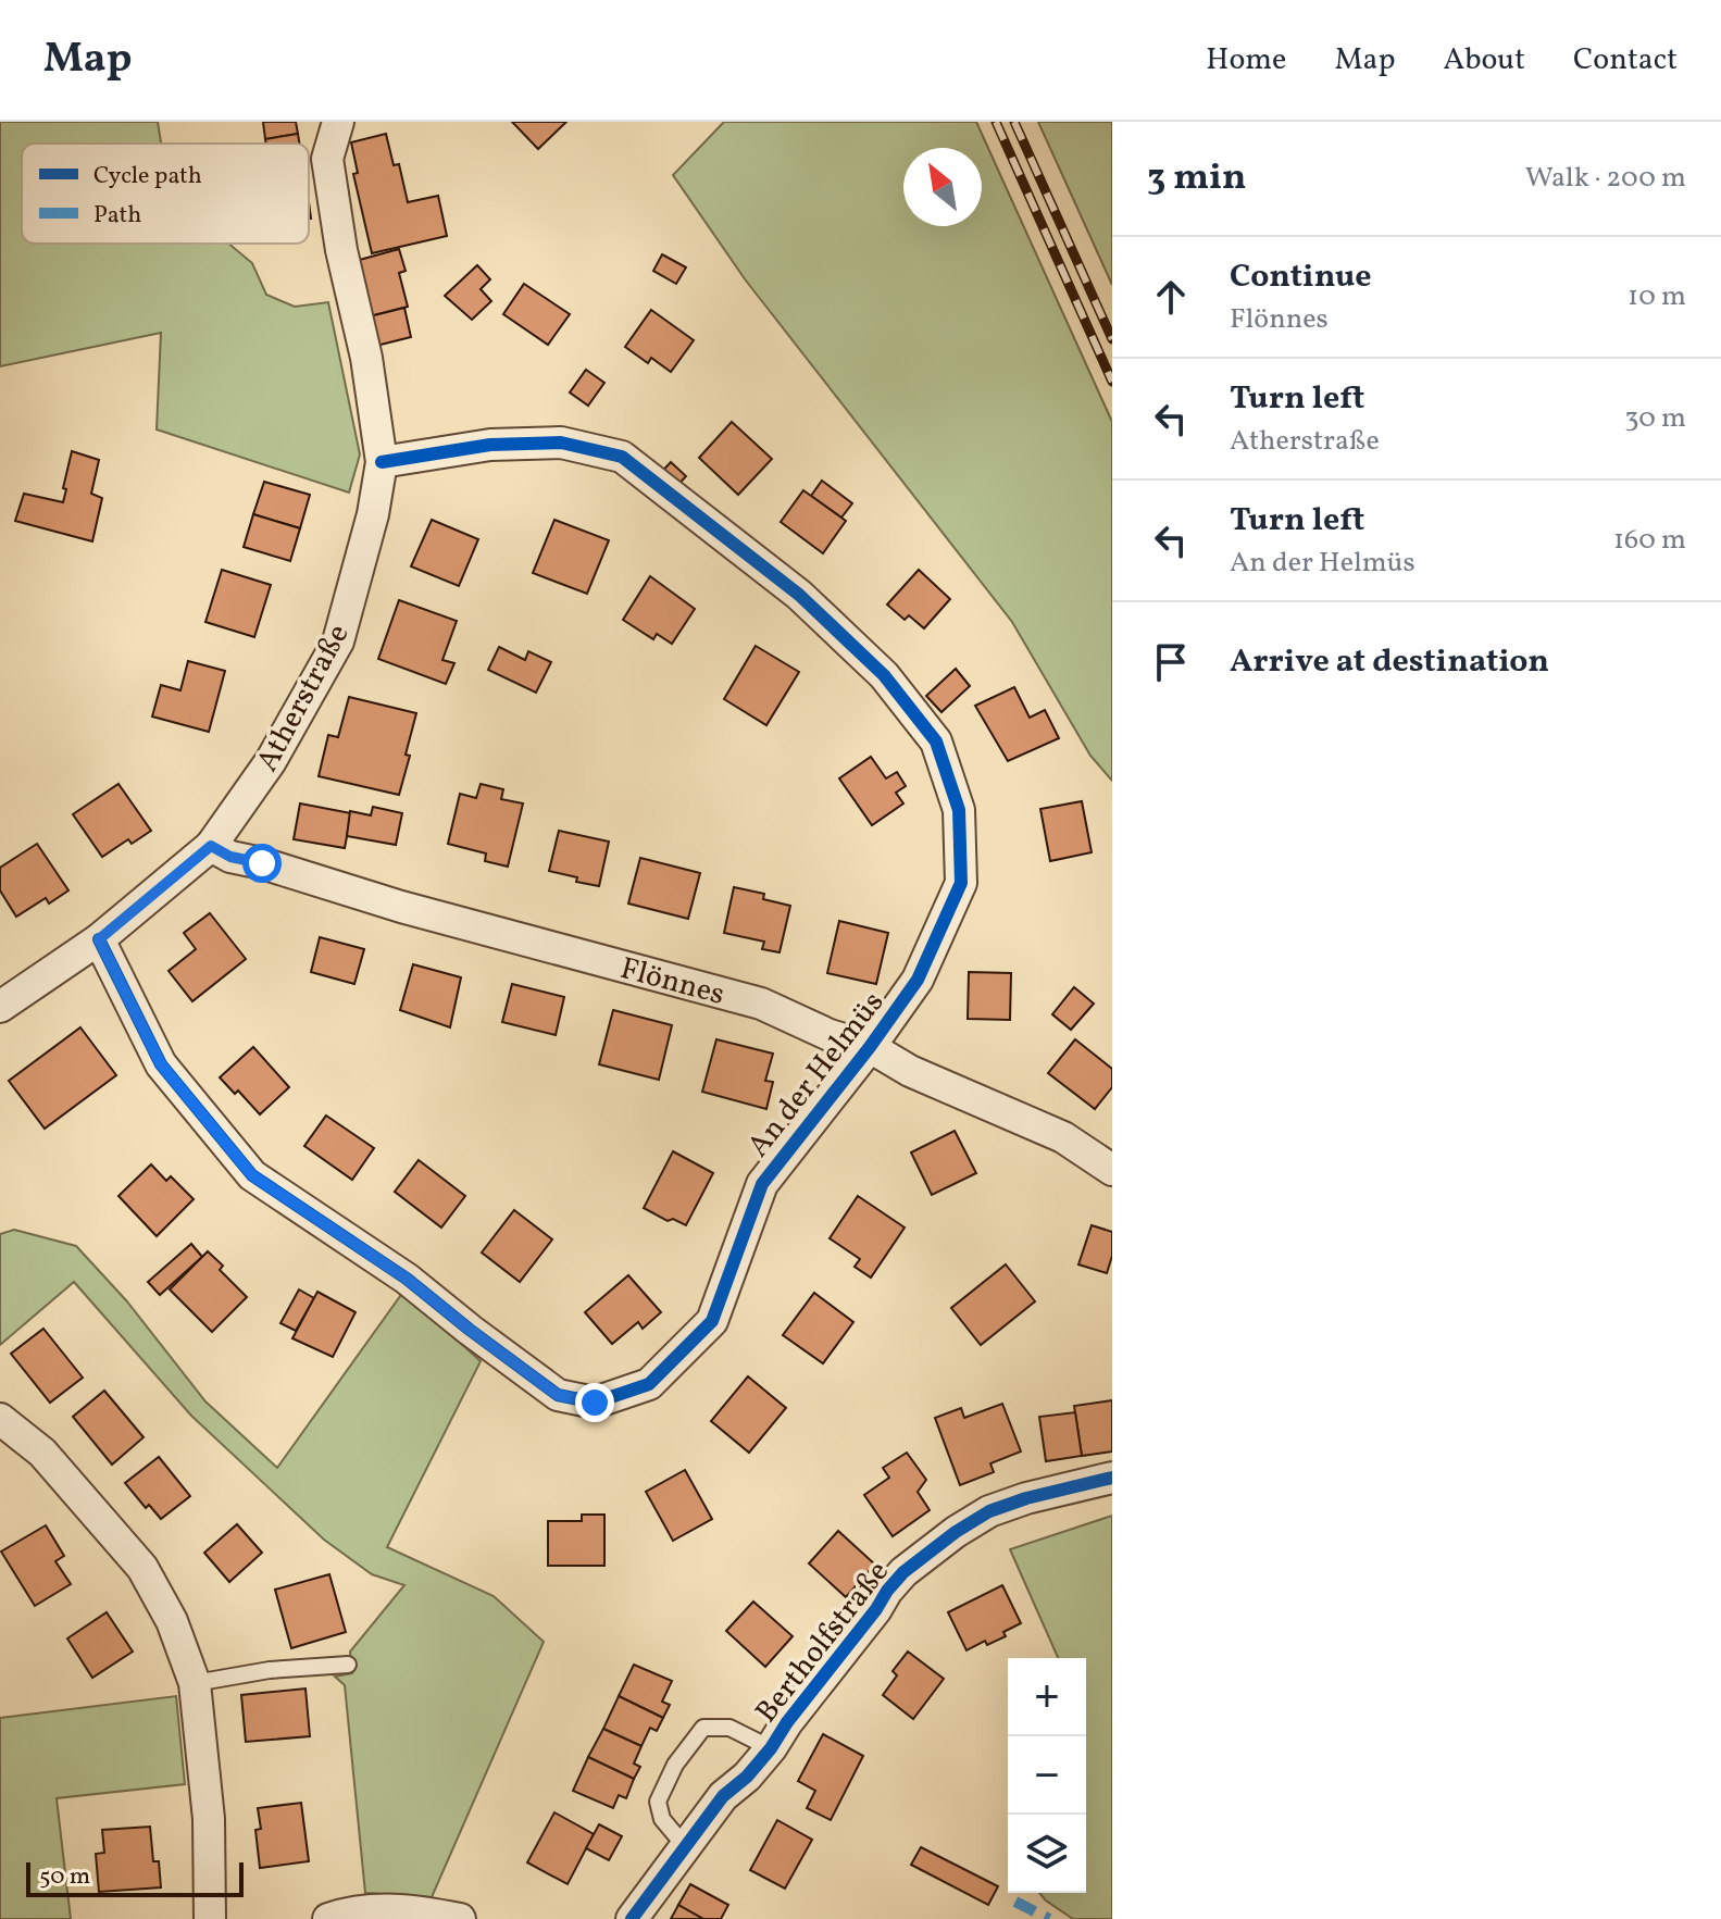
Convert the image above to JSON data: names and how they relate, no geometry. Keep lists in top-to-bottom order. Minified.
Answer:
{"streets":{"street":["Atherstraße","Flönnes","An der Helmüs","Bertholfstraße"]},"crossings":[["Atherstraße","Flönnes"],["Atherstraße","An der Helmüs"],["Flönnes","An der Helmüs"]],"legend":["Cycle path","Path"],"scale_bar":"50 m","north":"top left","page":{"header":"Map","nav":["Home","Map","About","Contact"],"heading":["3 min","Walk · 200 m"],"list":[["Continue","Flönnes","10 m"],["Turn left","Atherstraße","30 m"],["Turn left","An der Helmüs","160 m"],"Arrive at destination"],"map_buttons":["+","−"],"scale":"50 m"}}
